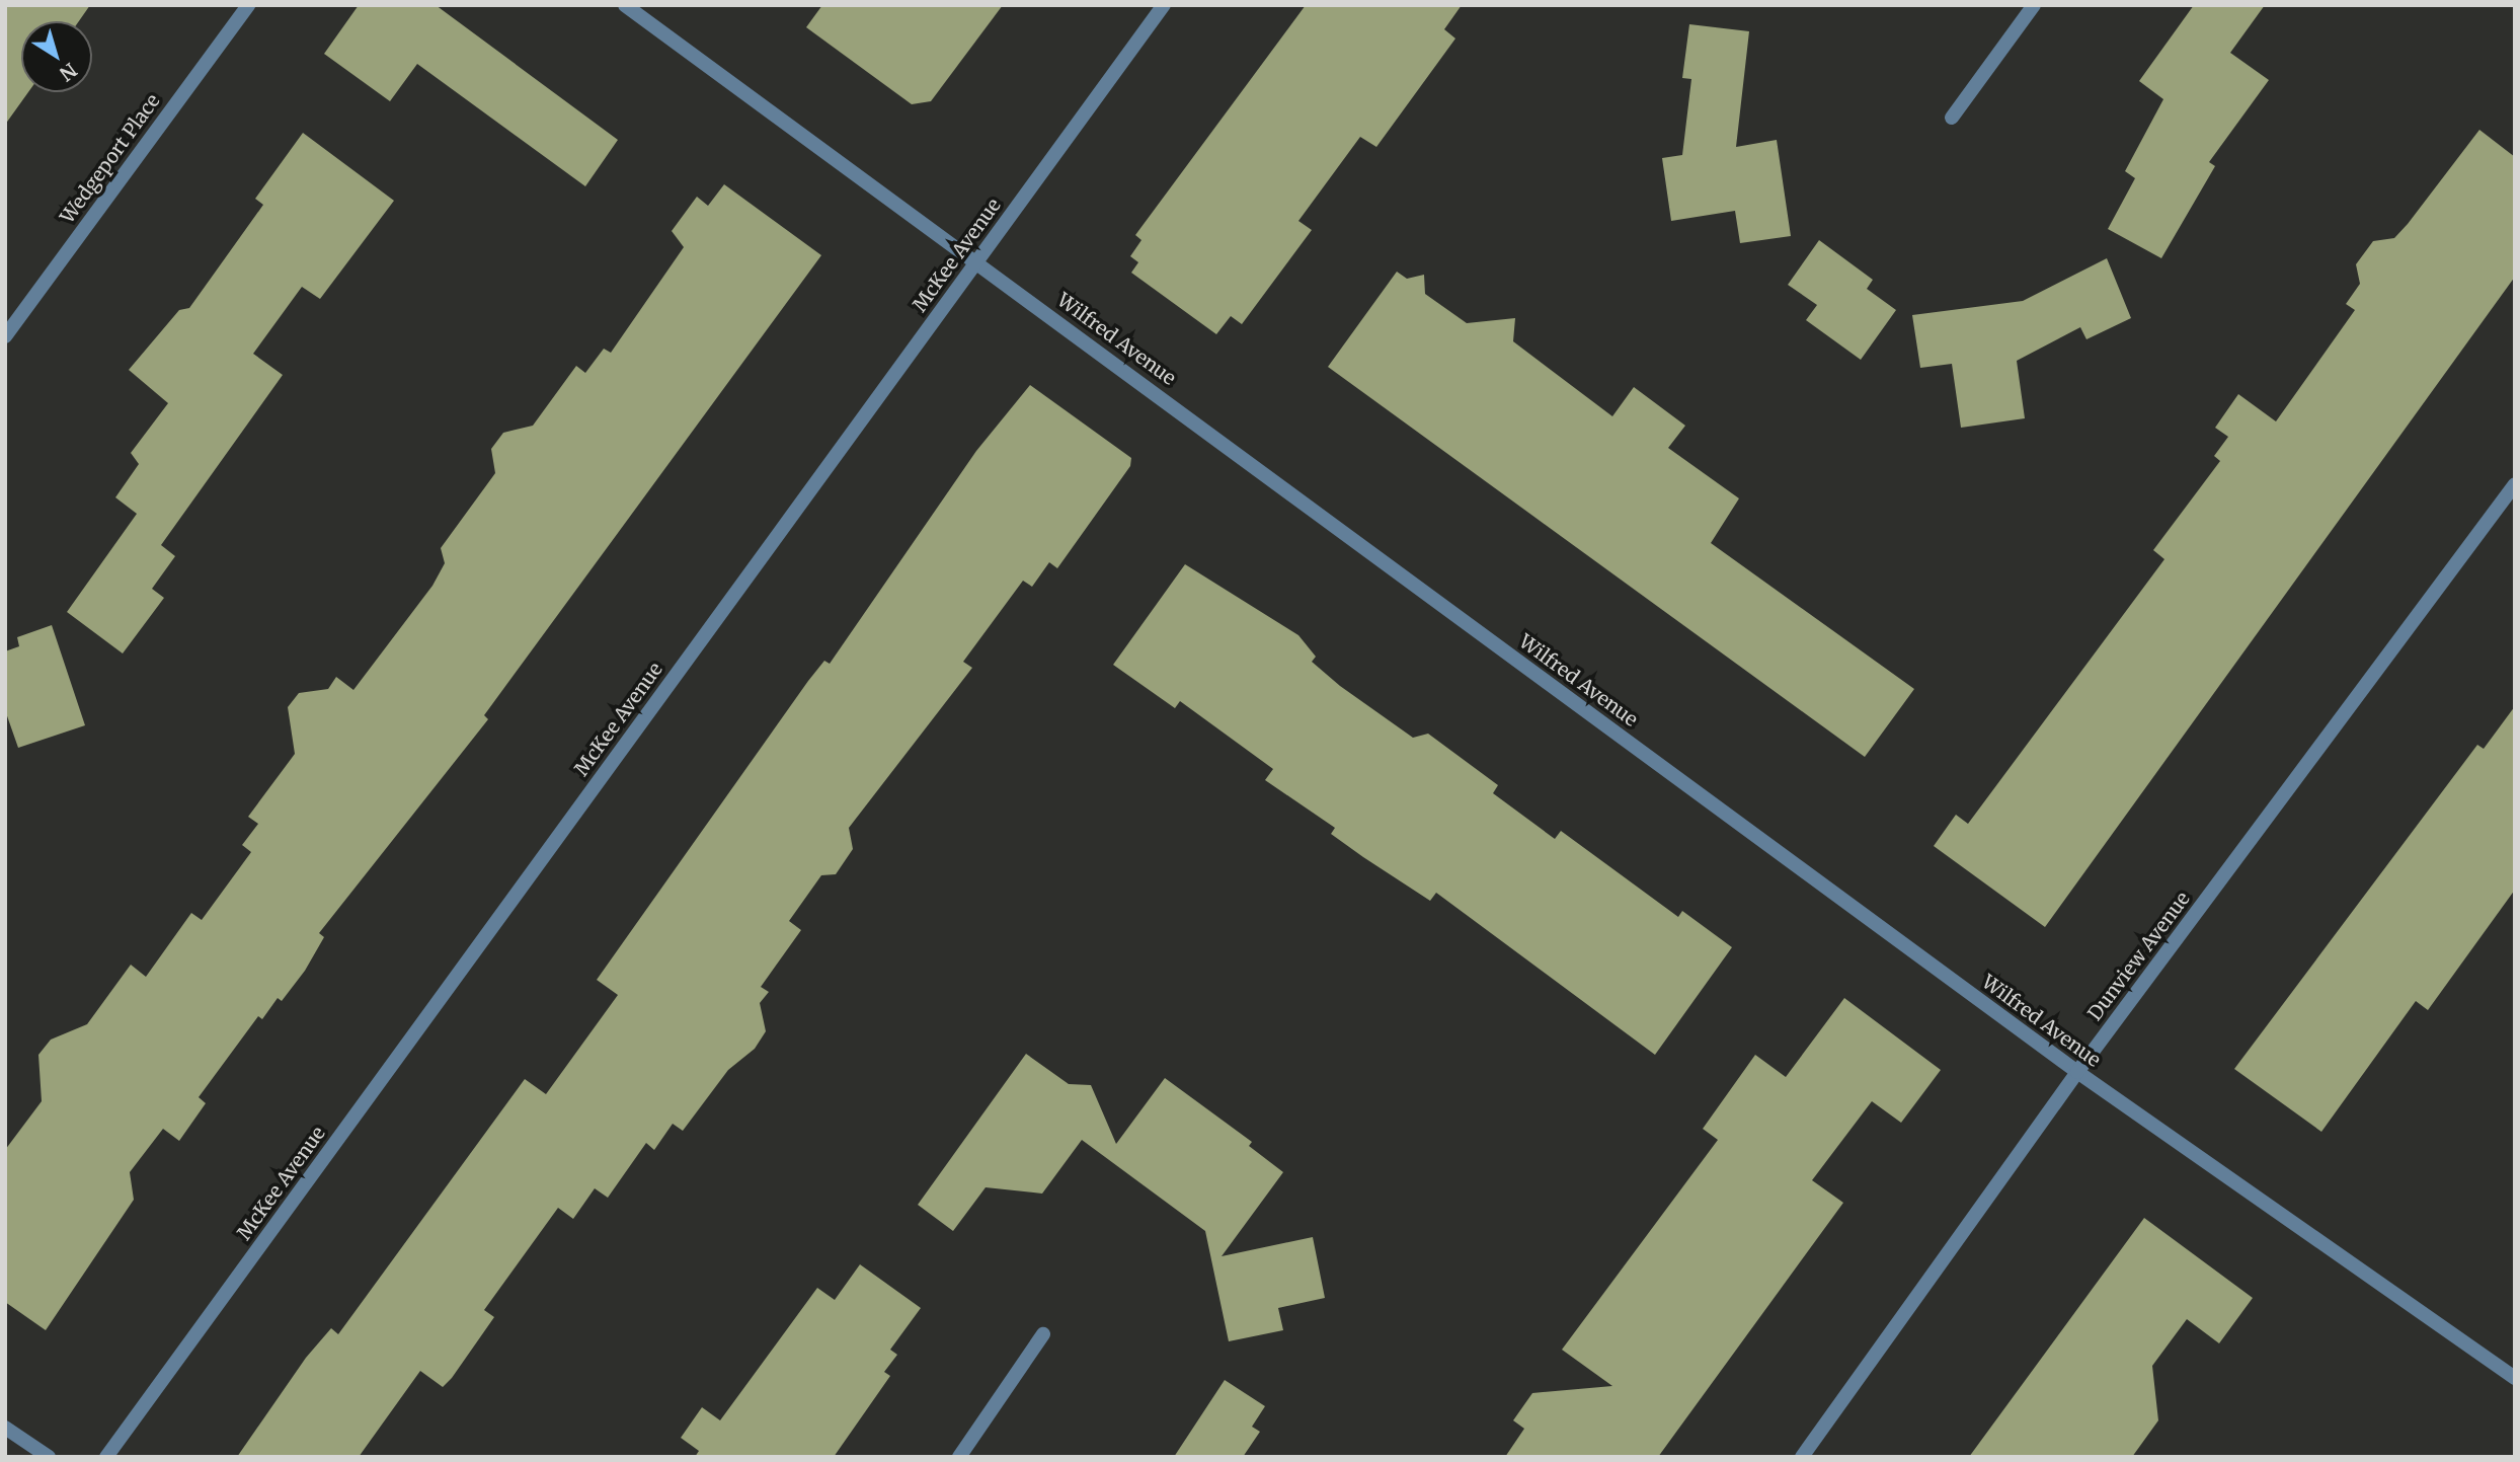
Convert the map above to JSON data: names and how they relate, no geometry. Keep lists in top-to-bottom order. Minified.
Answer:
{"streets":{"street":["Wedgeport Place","McKee Avenue","Wilfred Avenue","Dunview Avenue"]},"crossings":[["McKee Avenue","Wilfred Avenue"],["Wilfred Avenue","Dunview Avenue"]],"north":"bottom right"}
